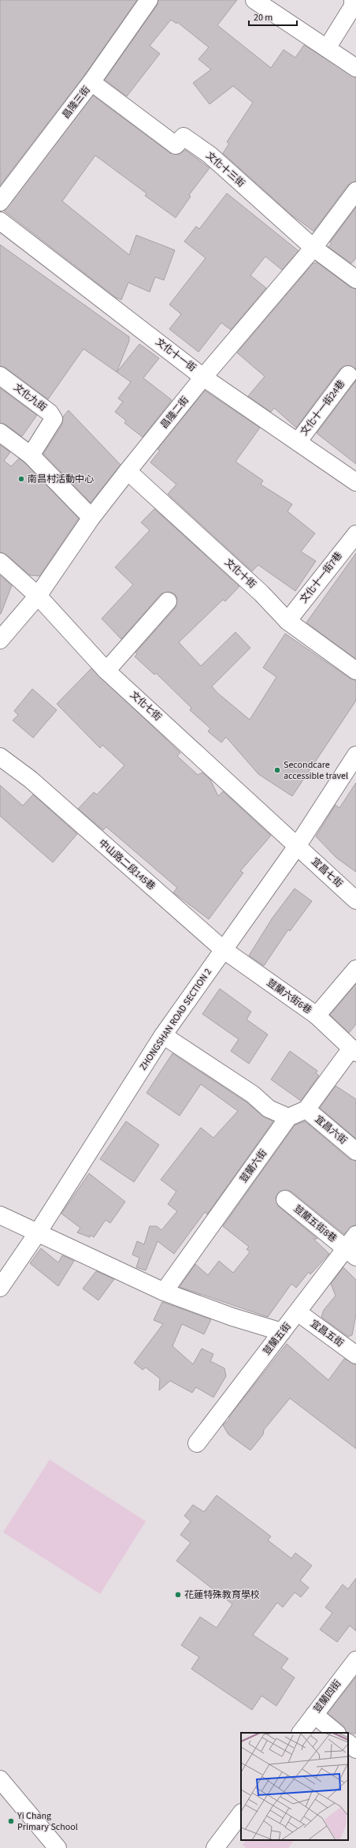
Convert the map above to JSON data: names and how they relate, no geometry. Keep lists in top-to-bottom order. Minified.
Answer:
{"streets":{"street":["昌隆三街","文化十三街","文化十一街","文化九街","文化十一街24巷","昌隆二街","文化十街","文化十一街7巷","文化七街","中山路二段145巷","宜昌七街","荳蘭六街6巷","ZHONGSHAN ROAD SECTION 2","宜昌六街","荳蘭六街","荳蘭五街8巷","宜昌五街","荳蘭五街","荳蘭四街"]},"crossings":[["昌隆三街","文化十三街"],["文化十三街","昌隆二街"],["文化十一街","文化十一街24巷"],["文化十一街","昌隆二街"],["昌隆二街","文化十街"],["昌隆二街","文化七街"],["文化十街","文化十一街7巷"],["文化七街","宜昌七街"],["文化七街","ZHONGSHAN ROAD SECTION 2"],["中山路二段145巷","荳蘭六街6巷"],["中山路二段145巷","ZHONGSHAN ROAD SECTION 2"],["宜昌七街","ZHONGSHAN ROAD SECTION 2"],["荳蘭六街6巷","ZHONGSHAN ROAD SECTION 2"],["荳蘭五街8巷","荳蘭五街"],["宜昌五街","荳蘭五街"]],"places":["南昌村活動中心","Secondcare accessible travel","花蓮特殊教育學校","Yi Chang Primary School"],"scale_bar":"20 m"}
